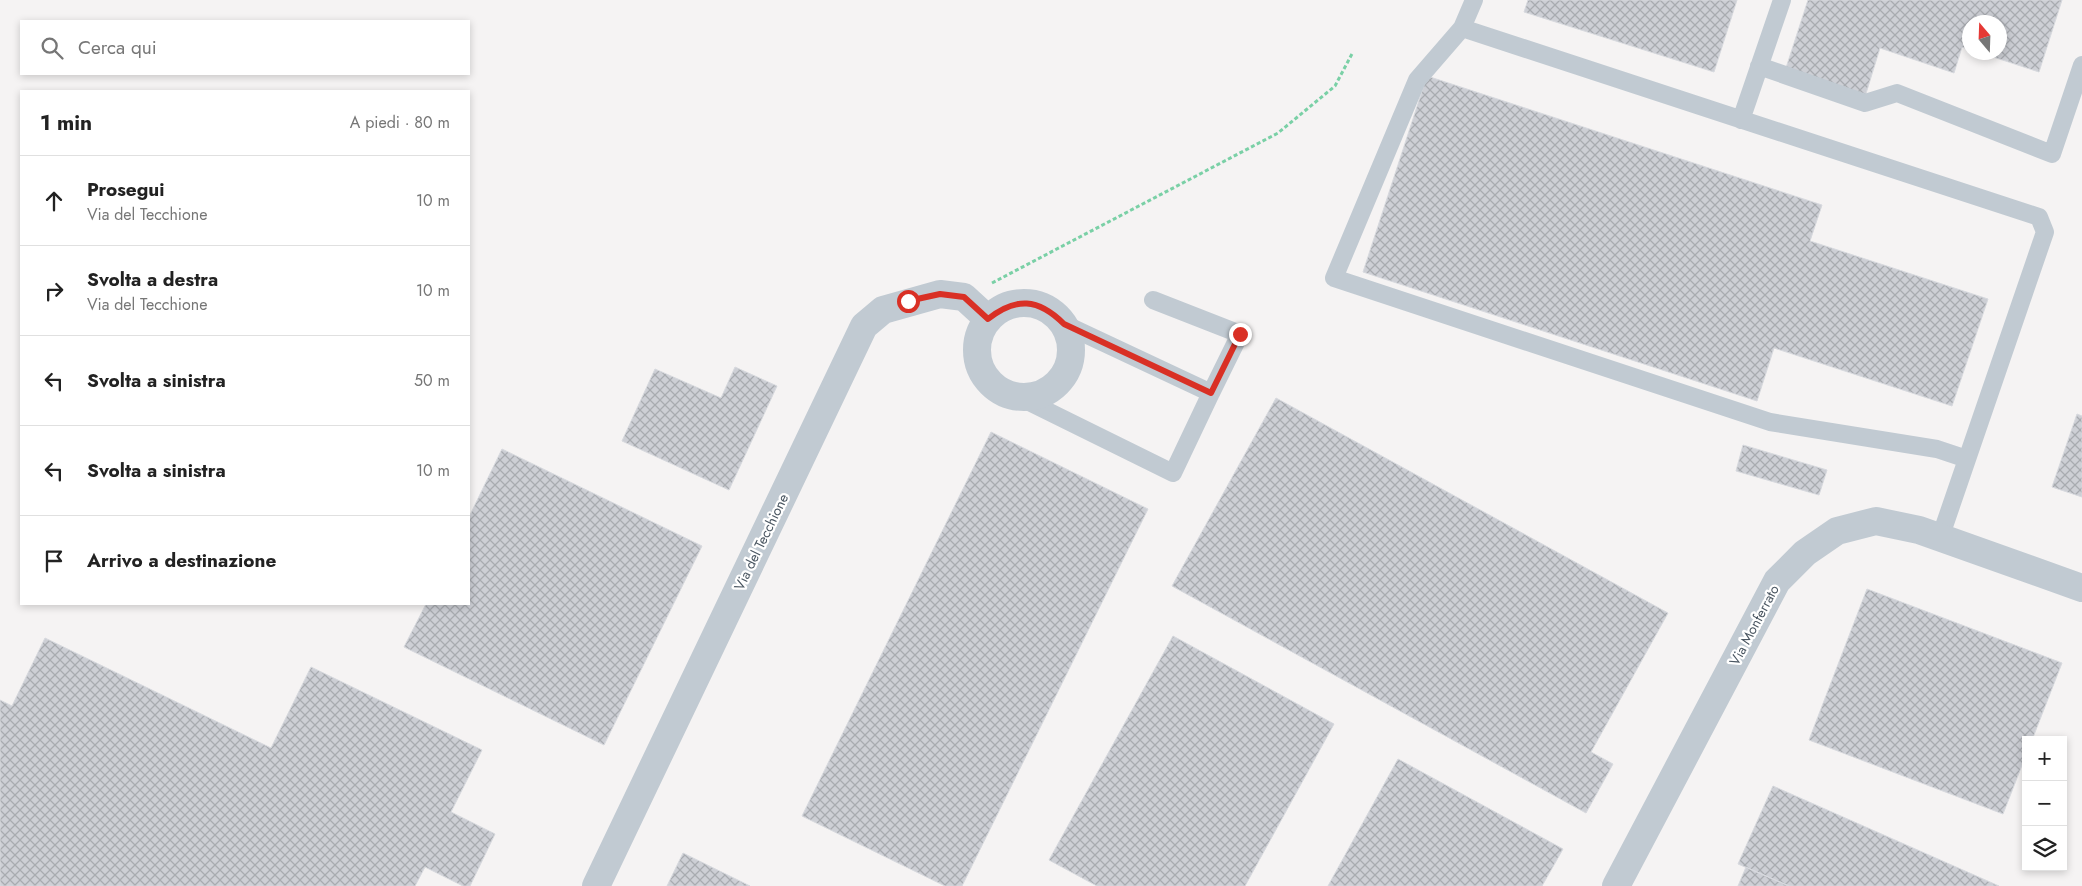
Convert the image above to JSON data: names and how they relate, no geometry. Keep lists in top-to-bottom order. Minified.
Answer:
{"streets":{"street":["Via del Tecchione","Via Monferrato"]},"north":"top","page":{"search":"Cerca qui","heading":["1 min","A piedi · 80 m"],"list":[["Prosegui","Via del Tecchione","10 m"],["Svolta a destra","Via del Tecchione","10 m"],["Svolta a sinistra","50 m"],["Svolta a sinistra","10 m"],"Arrivo a destinazione"],"map_buttons":["+","−"]}}
